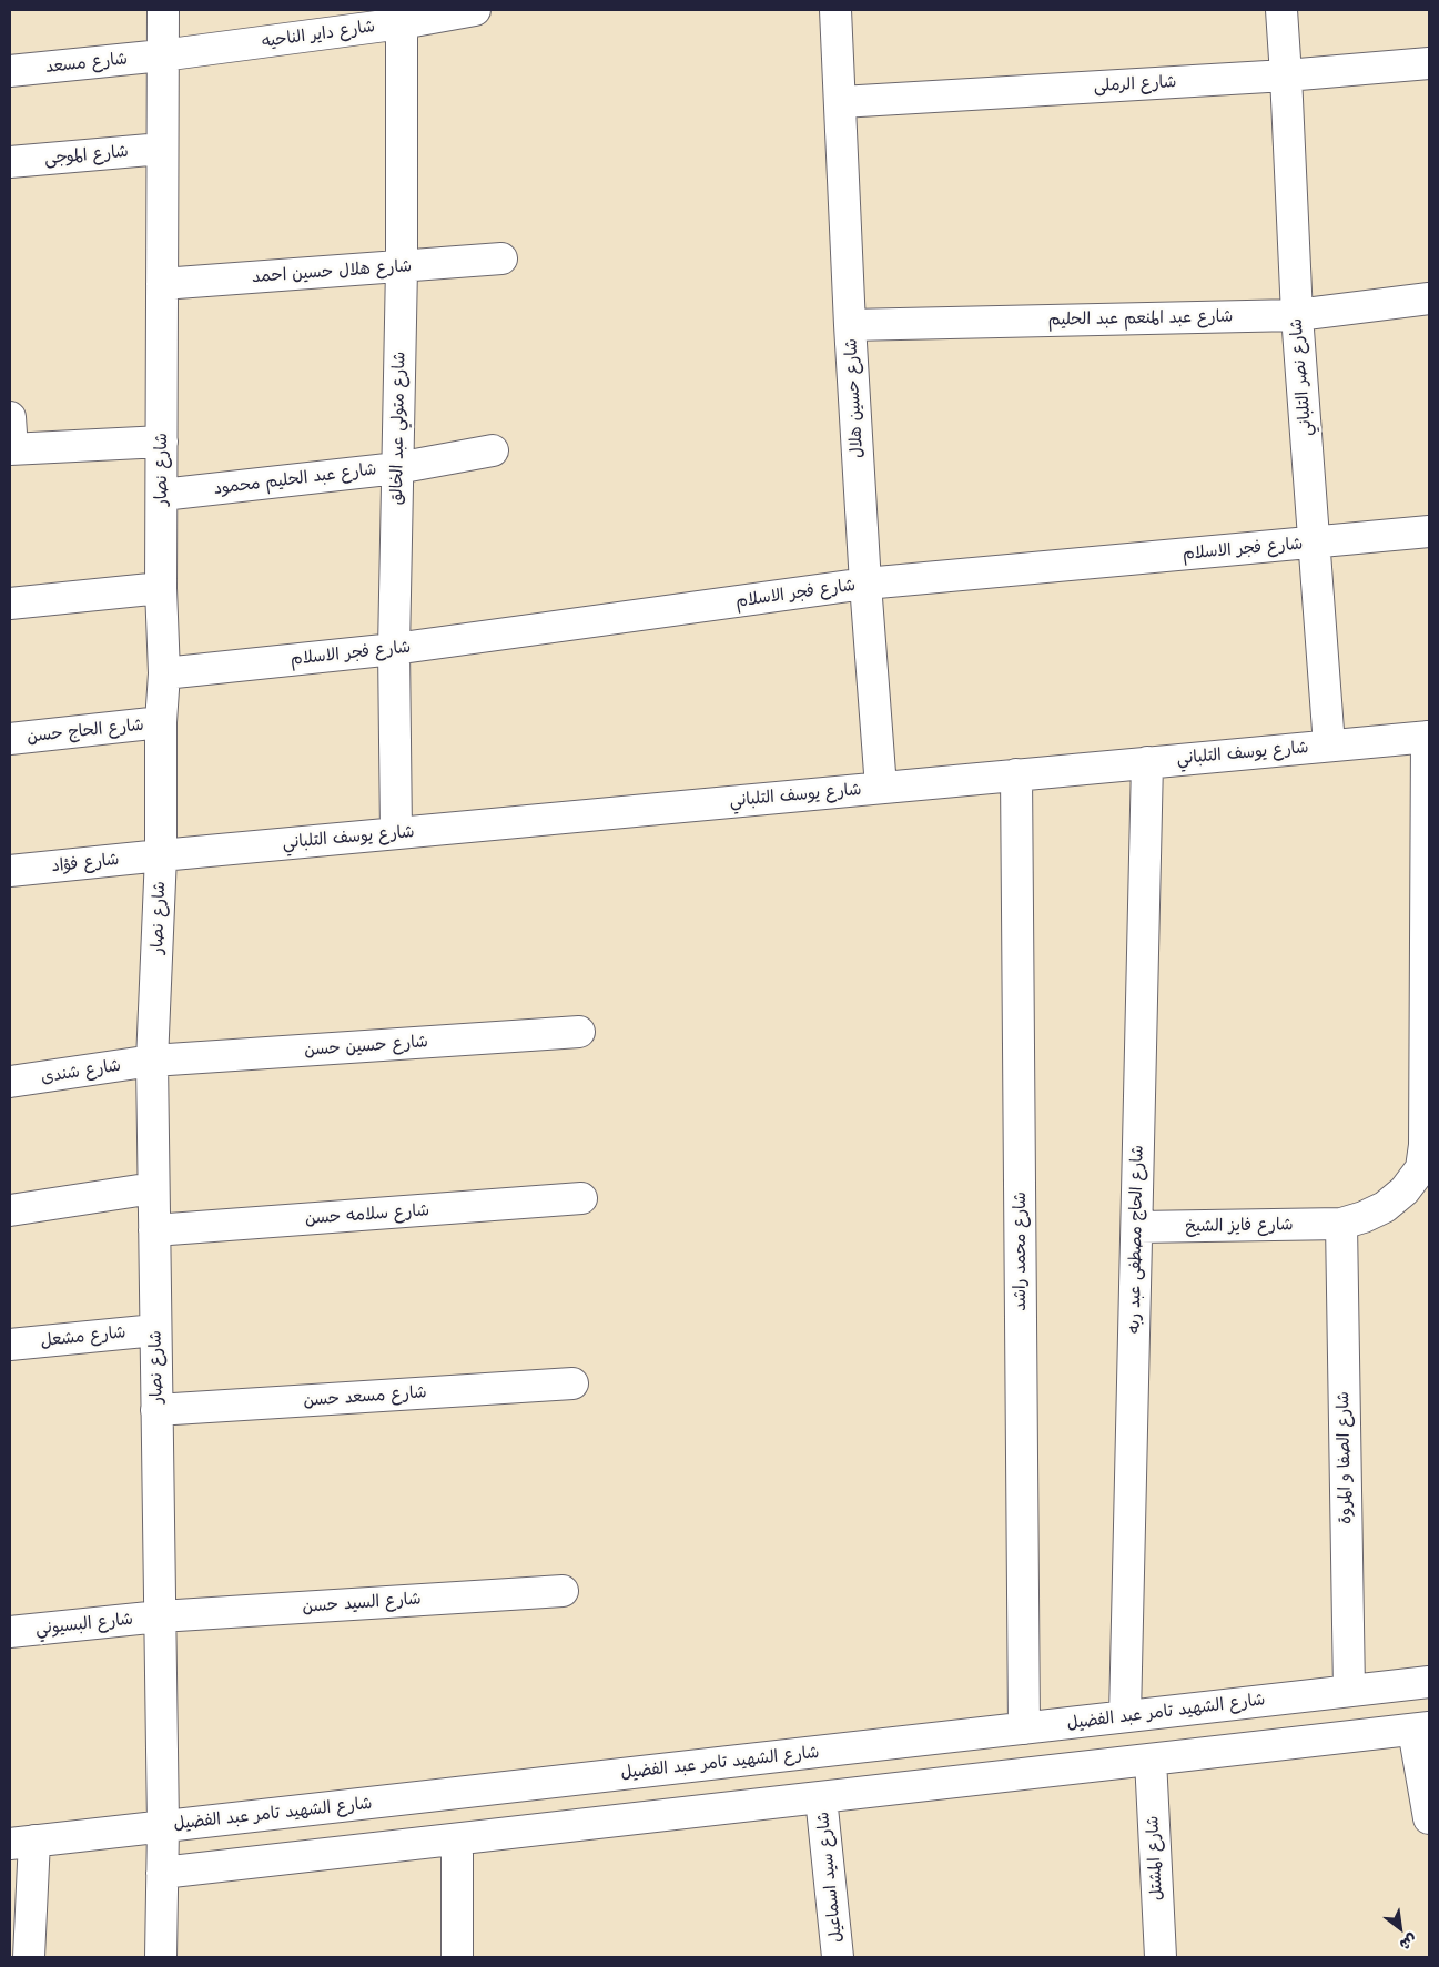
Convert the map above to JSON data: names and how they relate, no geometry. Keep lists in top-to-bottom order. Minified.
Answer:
{"streets":{"street":["شارع داير الناحيه","شارع مسعد","شارع الرملى","شارع الموجى","شارع هلال حسين احمد","شارع عبد المنعم عبد الحليم","شارع نصر التلباني","شارع حسين هلال","شارع متولي عبد الخالق","شارع نصار","شارع عبد الحليم محمود","شارع فجر الاسلام","شارع الحاج حسن","شارع يوسف التلباني","شارع فؤاد","شارع حسين حسن","شارع شندى","شارع سلامه حسن","شارع فايز الشيخ","شارع الحاج مصطفى عبد ربه","شارع محمد راشد","شارع مشعل","شارع مسعد حسن","شارع الصفا و المروة","شارع السيد حسن","شارع البسيوني","شارع الشهيد تامر عبد الفضيل","شارع المشتل","شارع سيد اسماعيل"]},"crossings":[["شارع داير الناحيه","شارع مسعد"],["شارع داير الناحيه","شارع متولي عبد الخالق"],["شارع داير الناحيه","شارع نصار"],["شارع مسعد","شارع نصار"],["شارع الرملى","شارع نصر التلباني"],["شارع الرملى","شارع حسين هلال"],["شارع الموجى","شارع نصار"],["شارع هلال حسين احمد","شارع متولي عبد الخالق"],["شارع هلال حسين احمد","شارع نصار"],["شارع عبد المنعم عبد الحليم","شارع نصر التلباني"],["شارع عبد المنعم عبد الحليم","شارع حسين هلال"],["شارع نصر التلباني","شارع فجر الاسلام"],["شارع نصر التلباني","شارع يوسف التلباني"],["شارع حسين هلال","شارع فجر الاسلام"],["شارع حسين هلال","شارع يوسف التلباني"],["شارع متولي عبد الخالق","شارع عبد الحليم محمود"],["شارع متولي عبد الخالق","شارع فجر الاسلام"],["شارع متولي عبد الخالق","شارع يوسف التلباني"],["شارع نصار","شارع عبد الحليم محمود"],["شارع نصار","شارع فجر الاسلام"],["شارع نصار","شارع الحاج حسن"],["شارع نصار","شارع يوسف التلباني"],["شارع نصار","شارع فؤاد"],["شارع نصار","شارع حسين حسن"],["شارع نصار","شارع شندى"],["شارع نصار","شارع سلامه حسن"],["شارع نصار","شارع مشعل"],["شارع نصار","شارع مسعد حسن"],["شارع نصار","شارع السيد حسن"],["شارع نصار","شارع البسيوني"],["شارع نصار","شارع الشهيد تامر عبد الفضيل"],["شارع يوسف التلباني","شارع فؤاد"],["شارع يوسف التلباني","شارع فايز الشيخ"],["شارع يوسف التلباني","شارع الحاج مصطفى عبد ربه"],["شارع يوسف التلباني","شارع محمد راشد"],["شارع حسين حسن","شارع شندى"],["شارع فايز الشيخ","شارع الحاج مصطفى عبد ربه"],["شارع فايز الشيخ","شارع الصفا و المروة"],["شارع الحاج مصطفى عبد ربه","شارع الشهيد تامر عبد الفضيل"],["شارع محمد راشد","شارع الشهيد تامر عبد الفضيل"],["شارع الصفا و المروة","شارع الشهيد تامر عبد الفضيل"],["شارع السيد حسن","شارع البسيوني"]],"north":"bottom right"}
